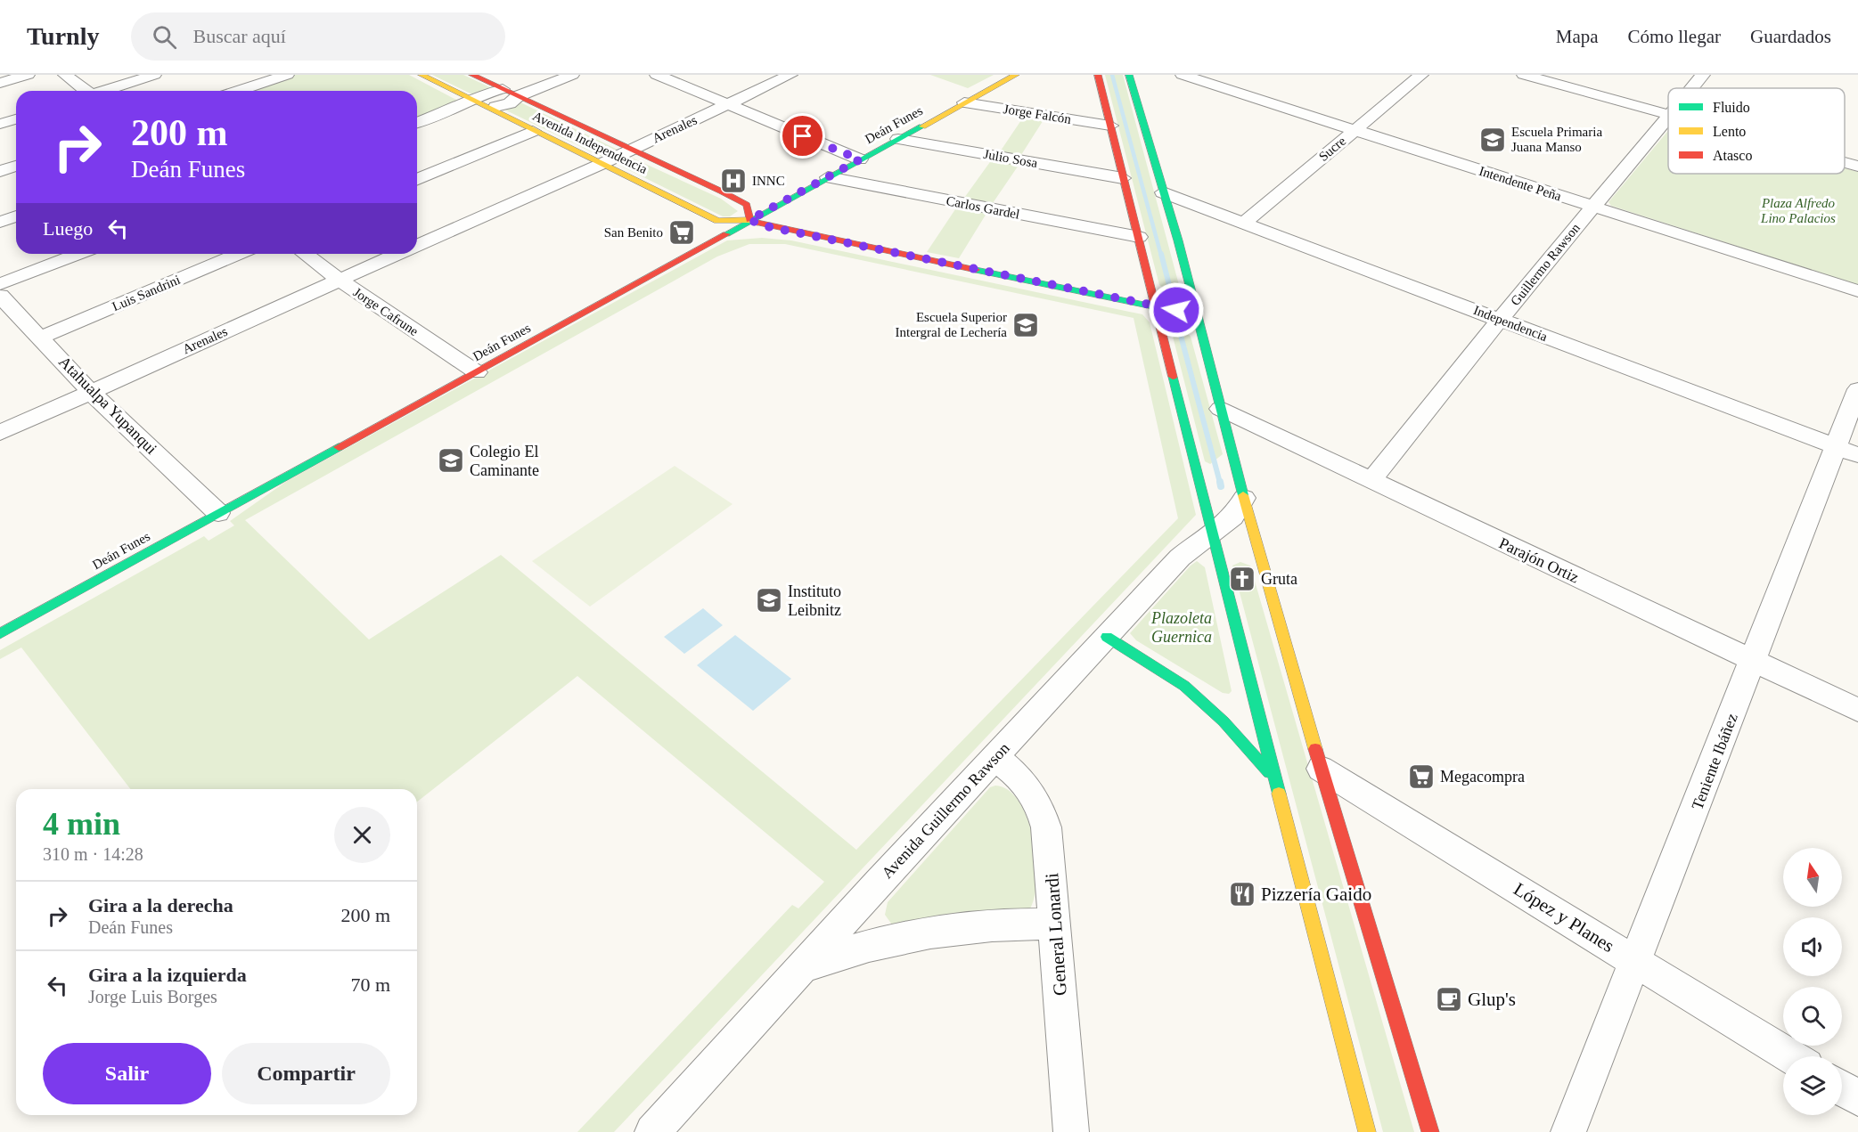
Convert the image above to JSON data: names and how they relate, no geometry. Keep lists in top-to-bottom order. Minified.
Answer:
{"streets":{"main road":["Deán Funes","Avenida Independencia"],"street":["Jorge Falcón","Arenales","Sucre","Julio Sosa","Intendente Peña","Carlos Gardel","Guillermo Rawson","Luis Sandrini","Jorge Cafrune","Independencia","Atahualpa Yupanqui","Parajón Ortiz","Teniente Ibáñez","Avenida Guillermo Rawson","López y Planes","General Lonardi"]},"crossings":[["Jorge Falcón","Deán Funes"],["Deán Funes","Avenida Independencia"],["Deán Funes","Julio Sosa"],["Deán Funes","Carlos Gardel"],["Deán Funes","Jorge Cafrune"],["Deán Funes","Atahualpa Yupanqui"],["Arenales","Avenida Independencia"],["Arenales","Jorge Cafrune"],["Arenales","Atahualpa Yupanqui"],["Sucre","Intendente Peña"],["Sucre","Independencia"],["Intendente Peña","Guillermo Rawson"],["Guillermo Rawson","Independencia"],["Guillermo Rawson","Parajón Ortiz"],["Luis Sandrini","Atahualpa Yupanqui"],["Independencia","Teniente Ibáñez"],["Parajón Ortiz","Teniente Ibáñez"],["Teniente Ibáñez","López y Planes"],["Avenida Guillermo Rawson","General Lonardi"]],"parks":["Plaza Alfredo Lino Palacios","Plazoleta Guernica"],"places":{"school or university":["Escuela Primaria Juana Manso","Escuela Superior Intergral de Lechería","Colegio El Caminante","Instituto Leibnitz"],"hospital":["INNC"],"supermarket":["San Benito","Megacompra"],"church":["Gruta"],"restaurant":["Pizzería Gaido"],"cafe":["Glup's"]},"legend":["Fluido","Lento","Atasco"],"north":"top","page":{"header":"Turnly","search":"Buscar aquí","nav":["Mapa","Cómo llegar","Guardados"],"turn":["200 m","Deán Funes"],"then":"Luego","heading":["4 min","310 m · 14:28"],"list":[{"name":"Gira a la derecha","note":"Deán Funes","value":"200 m"},{"name":"Gira a la izquierda","note":"Jorge Luis Borges","value":"70 m"}],"buttons":["Salir","Compartir"]}}
